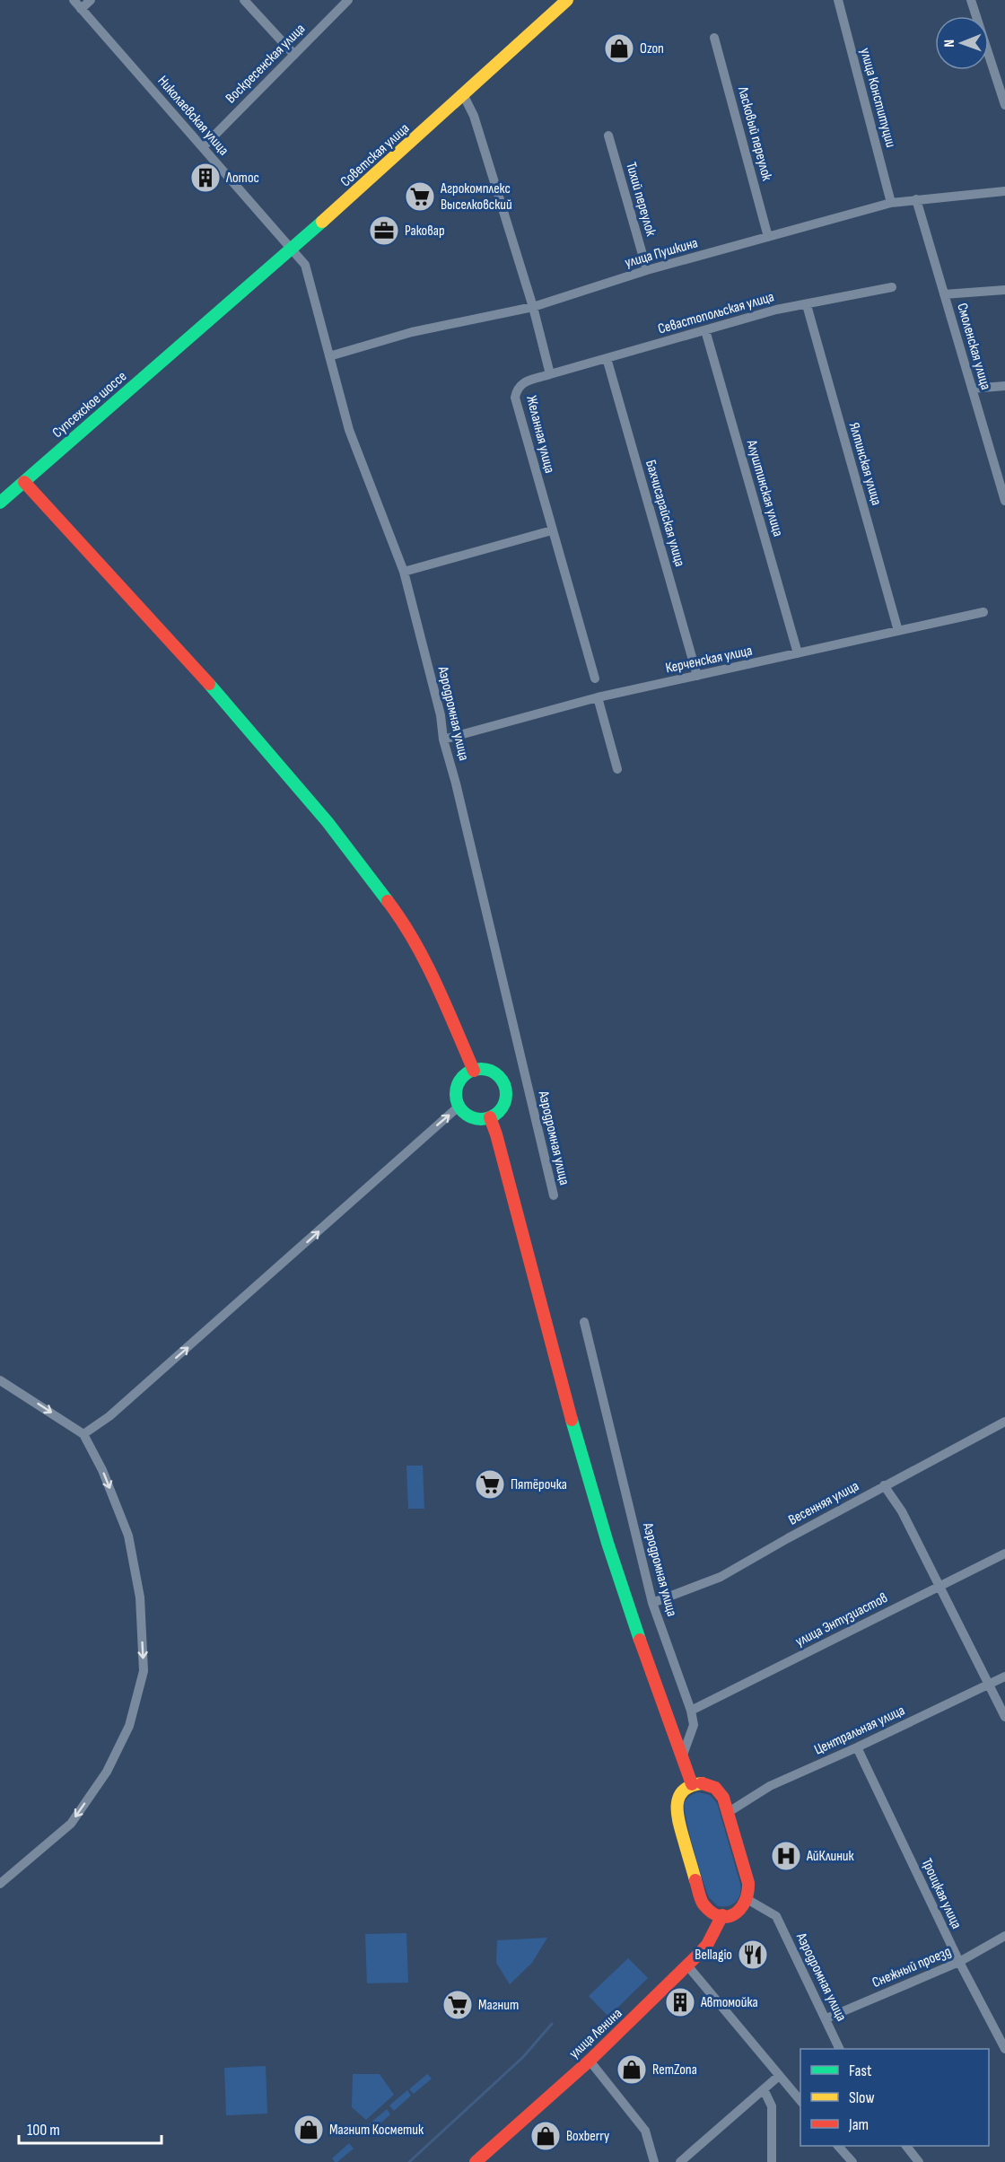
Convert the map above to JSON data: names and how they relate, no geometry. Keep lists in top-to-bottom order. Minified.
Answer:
{"streets":{"street":["Воскресенская улица","улица Конституции","Николаевская улица","Ласковый переулок","Советская улица","Тихий переулок","улица Пушкина","Севастопольская улица","Смоленская улица","Супсехское шоссе","Желанная улица","Ялтинская улица","Алуштинская улица","Бахчисарайская улица","Керченская улица","Аэродромная улица","Весенняя улица","улица Энтузиастов","Центральная улица","Троицкая улица","Снежный проезд","улица Ленина"]},"crossings":[["Воскресенская улица","Николаевская улица"],["улица Конституции","улица Пушкина"],["Николаевская улица","Советская улица"],["Николаевская улица","Аэродромная улица"],["Ласковый переулок","улица Пушкина"],["Советская улица","Супсехское шоссе"],["Советская улица","Желанная улица"],["Советская улица","Аэродромная улица"],["Тихий переулок","улица Пушкина"],["улица Пушкина","Смоленская улица"],["улица Пушкина","Желанная улица"],["улица Пушкина","Аэродромная улица"],["Севастопольская улица","Желанная улица"],["Севастопольская улица","Ялтинская улица"],["Севастопольская улица","Алуштинская улица"],["Севастопольская улица","Бахчисарайская улица"],["Ялтинская улица","Керченская улица"],["Алуштинская улица","Керченская улица"],["Бахчисарайская улица","Керченская улица"],["Керченская улица","Аэродромная улица"],["Аэродромная улица","Весенняя улица"],["Аэродромная улица","улица Энтузиастов"],["Аэродромная улица","Снежный проезд"],["Центральная улица","Троицкая улица"],["Троицкая улица","Снежный проезд"]],"places":{"shop":["Ozon","RemZona","Магнит Косметик","Boxberry"],"building":["Лотос","Автомойка"],"supermarket":["Агрокомплекс Выселковский","Пятёрочка","Магнит"],"office":["Раковар"],"hospital":["АйКлиник"],"restaurant":["Bellagio"]},"legend":["Fast","Slow","Jam"],"scale_bar":"100 m","north":"left"}
